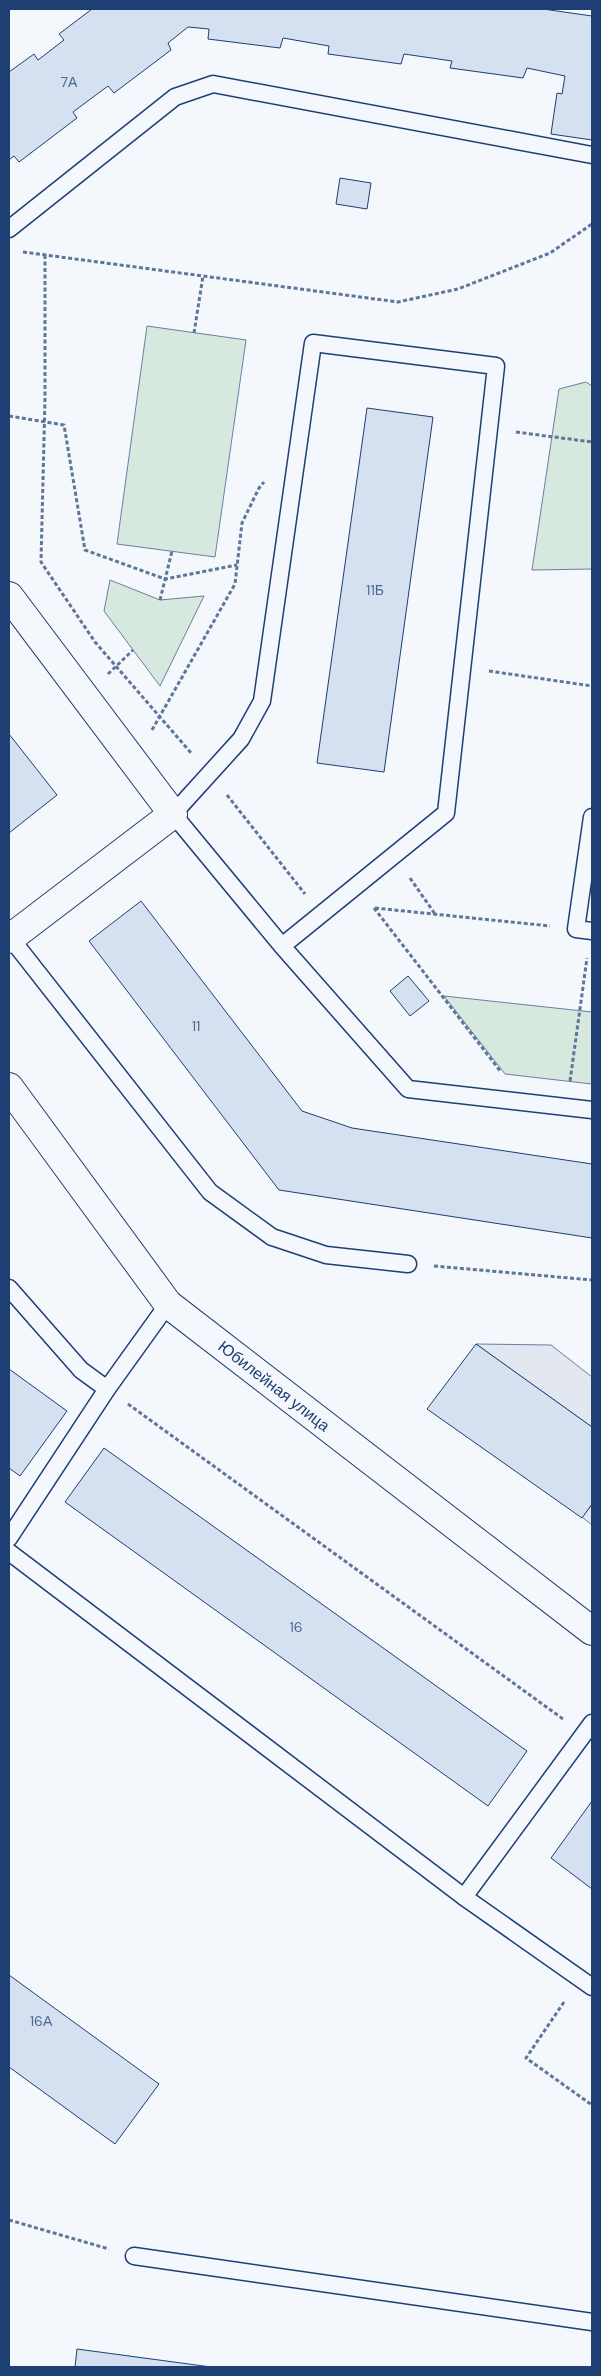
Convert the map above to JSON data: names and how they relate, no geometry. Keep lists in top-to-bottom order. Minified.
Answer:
{"streets":{"street":["Юбилейная улица"]},"house_numbers":["7А","11Б","11","16","16А"]}
